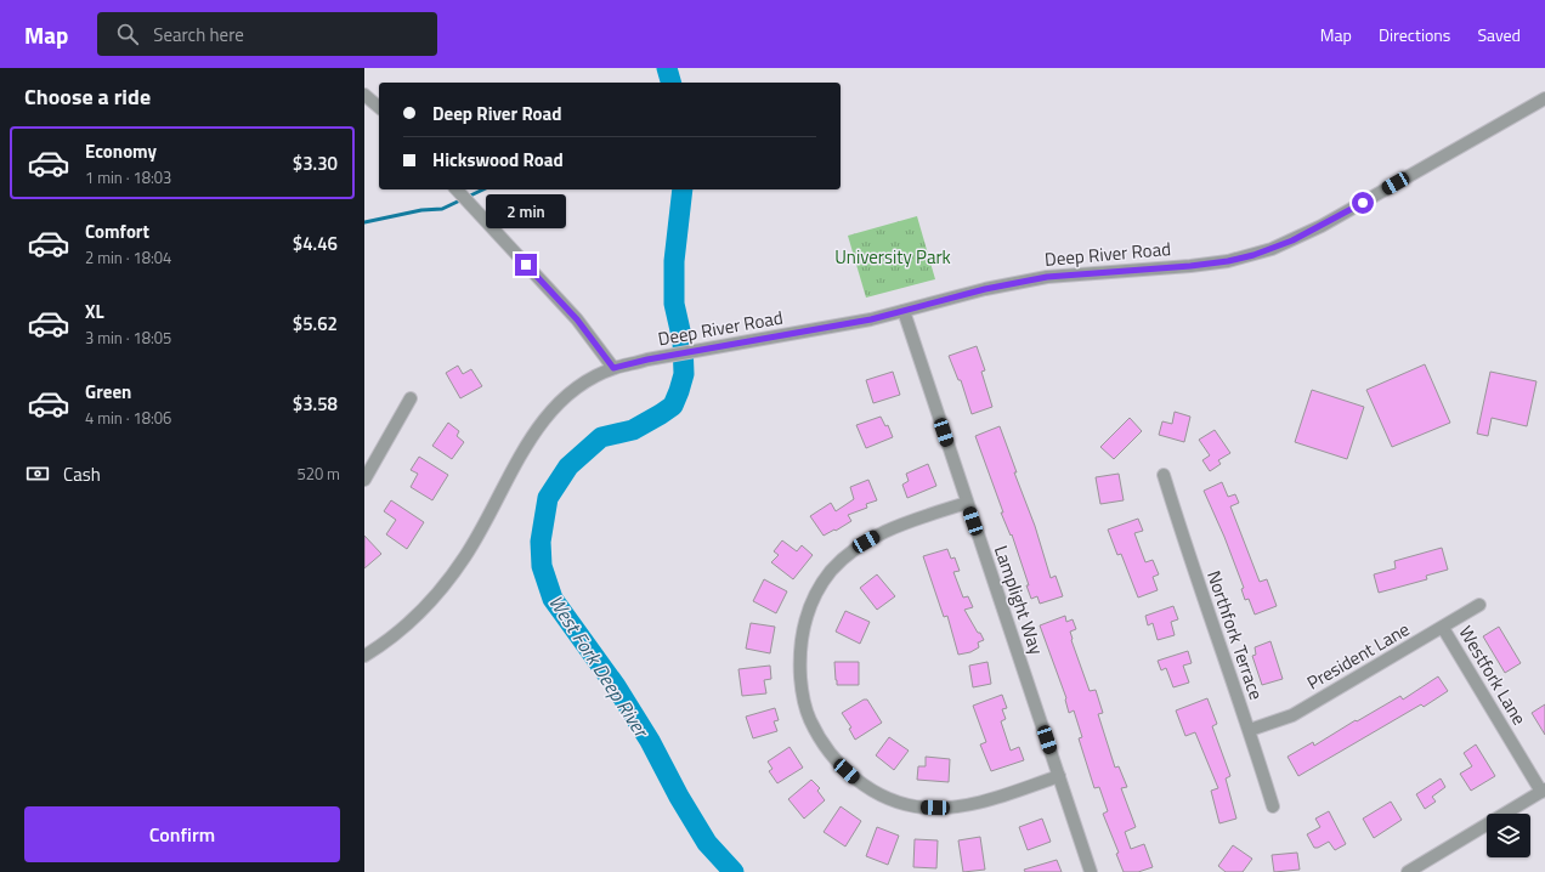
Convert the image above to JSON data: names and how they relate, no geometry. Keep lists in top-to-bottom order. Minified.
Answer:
{"streets":{"street":["Deep River Road","Lamplight Way","Northfork Terrace","President Lane","Westfork Lane"]},"crossings":[["Deep River Road","Lamplight Way"],["Northfork Terrace","President Lane"],["President Lane","Westfork Lane"]],"water":["West Fork Deep River"],"parks":["University Park"],"page":{"header":"Map","search":"Search here","nav":["Map","Directions","Saved"],"heading":"Choose a ride","banner":["Deep River Road","Hickswood Road"],"list":[{"name":"Economy","note":"1 min · 18:03","value":"$3.30"},{"name":"Comfort","note":"2 min · 18:04","value":"$4.46"},{"name":"XL","note":"3 min · 18:05","value":"$5.62"},{"name":"Green","note":"4 min · 18:06","value":"$3.58"}],"bubble":"2 min","pay":["Cash","520 m"],"buttons":"Confirm"}}
